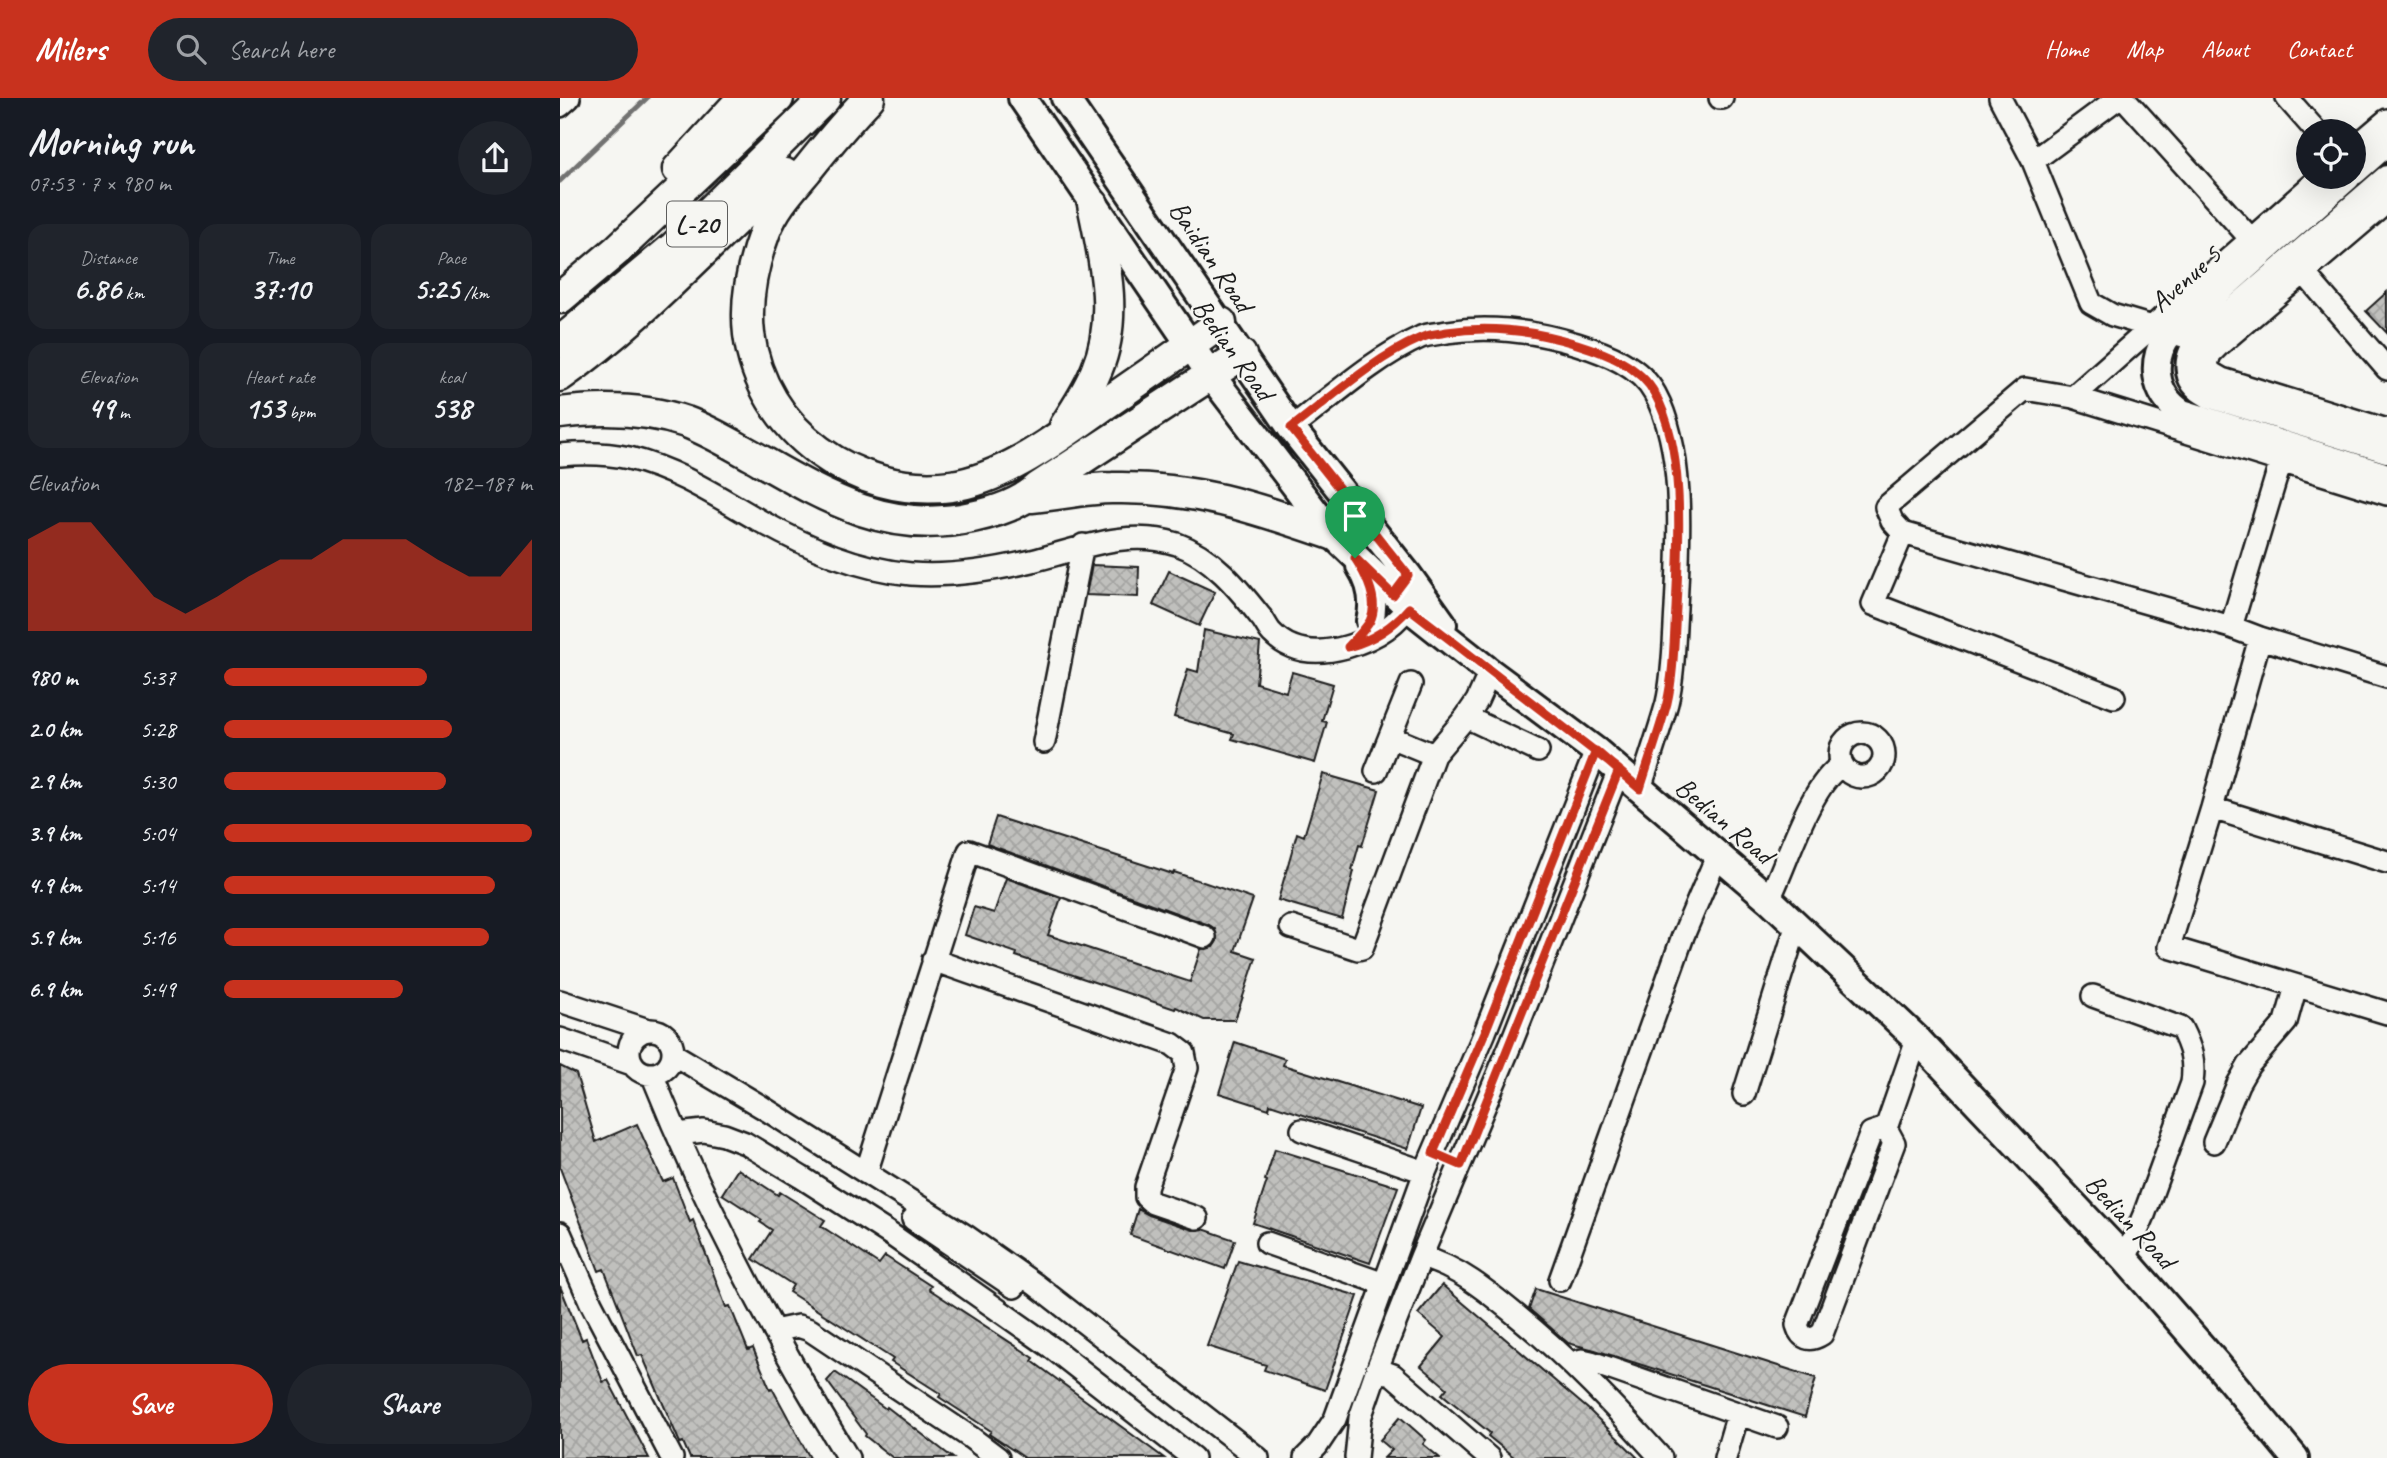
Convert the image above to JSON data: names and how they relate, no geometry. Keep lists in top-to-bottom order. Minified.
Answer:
{"streets":{"highway":["L-20"],"main road":["Baidian Road","Avenue 5","Bedian Road"]},"crossings":[["Baidian Road","Bedian Road"]],"page":{"header":"Milers","search":"Search here","nav":["Home","Map","About","Contact"],"heading":["Morning run","07:53 · 7 × 980 m"],"stats":[["Distance","6.86 km"],["Time","37:10"],["Pace","5:25 /km"],["Elevation","49 m"],["Heart rate","153 bpm"],["kcal","538"]],"chart":["Elevation","182–187 m"],"list":[{"name":"980 m","note":"5:37"},{"name":"2.0 km","note":"5:28"},{"name":"2.9 km","note":"5:30"},{"name":"3.9 km","note":"5:04"},{"name":"4.9 km","note":"5:14"},{"name":"5.9 km","note":"5:16"},{"name":"6.9 km","note":"5:49"}],"buttons":["Save","Share"]}}
